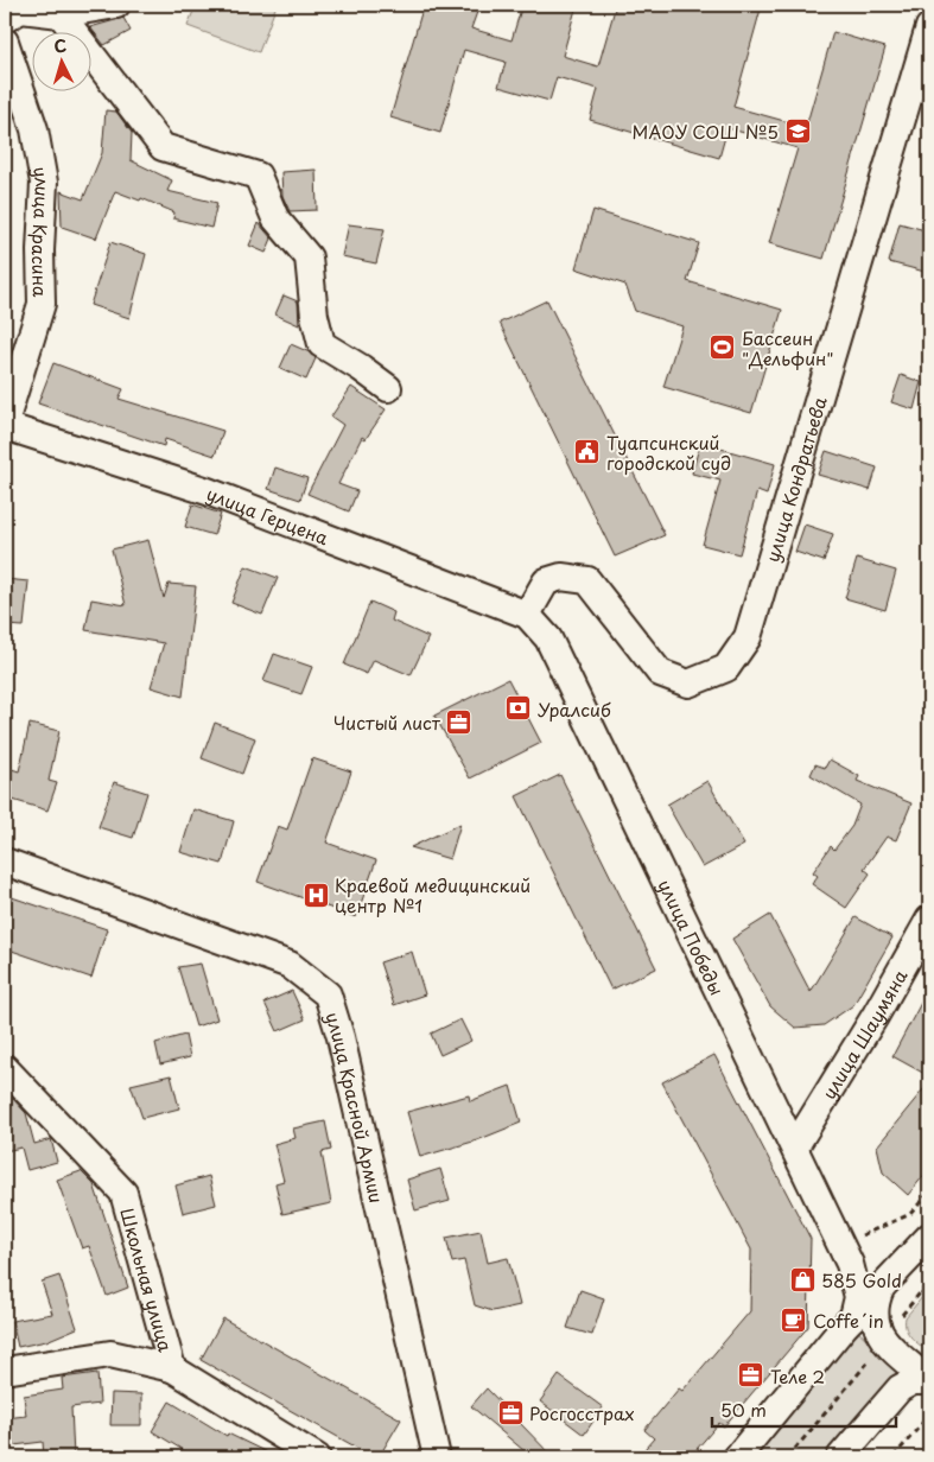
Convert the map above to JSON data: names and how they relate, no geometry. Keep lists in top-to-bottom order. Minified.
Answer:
{"streets":{"street":["улица Красина","улица Кондратьева","улица Герцена","улица Победы","улица Шаумяна","улица Красной Армии","Школьная улица"]},"crossings":[["улица Красина","улица Герцена"],["улица Кондратьева","улица Герцена"],["улица Кондратьева","улица Победы"],["улица Герцена","улица Победы"],["улица Победы","улица Шаумяна"]],"places":{"school or university":["МАОУ СОШ №5"],"sports":["Бассеин \"Дельфин\""],"public building":["Туапсинский городской суд"],"bank":["Уралсиб"],"office":["Чистый лист","Теле 2","Росгосстрах"],"hospital":["Краевой медицинский центр №1"],"shop":["585 Gold"],"cafe":["Coffe´in"]},"scale_bar":"50 m","north":"top"}
